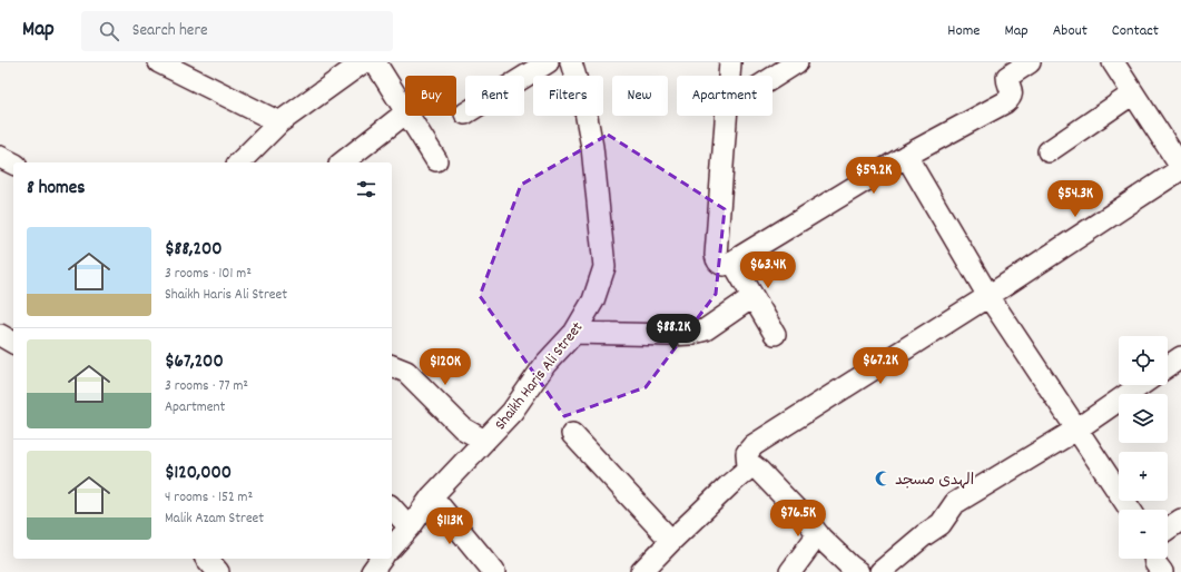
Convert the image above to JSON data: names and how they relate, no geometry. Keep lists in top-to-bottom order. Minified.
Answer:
{"streets":{"street":["Shaikh Haris Ali Street"]},"places":{"mosque":["الہدی مسجد"]},"page":{"header":"Map","search":"Search here","nav":["Home","Map","About","Contact"],"chip":["Buy","Rent","Filters","New","Apartment"],"price":["$59.2K","$54.3K","$63.4K","$88.2K","$67.2K","$120K","$76.5K","$113K"],"heading":"8 homes","list":[{"name":"$88,200","note":"3 rooms · 101 m² · Shaikh Haris Ali Street"},{"name":"$67,200","note":"3 rooms · 77 m² · Apartment"},{"name":"$120,000","note":"4 rooms · 152 m² · Malik Azam Street"}],"map_buttons":["+","−"]}}
